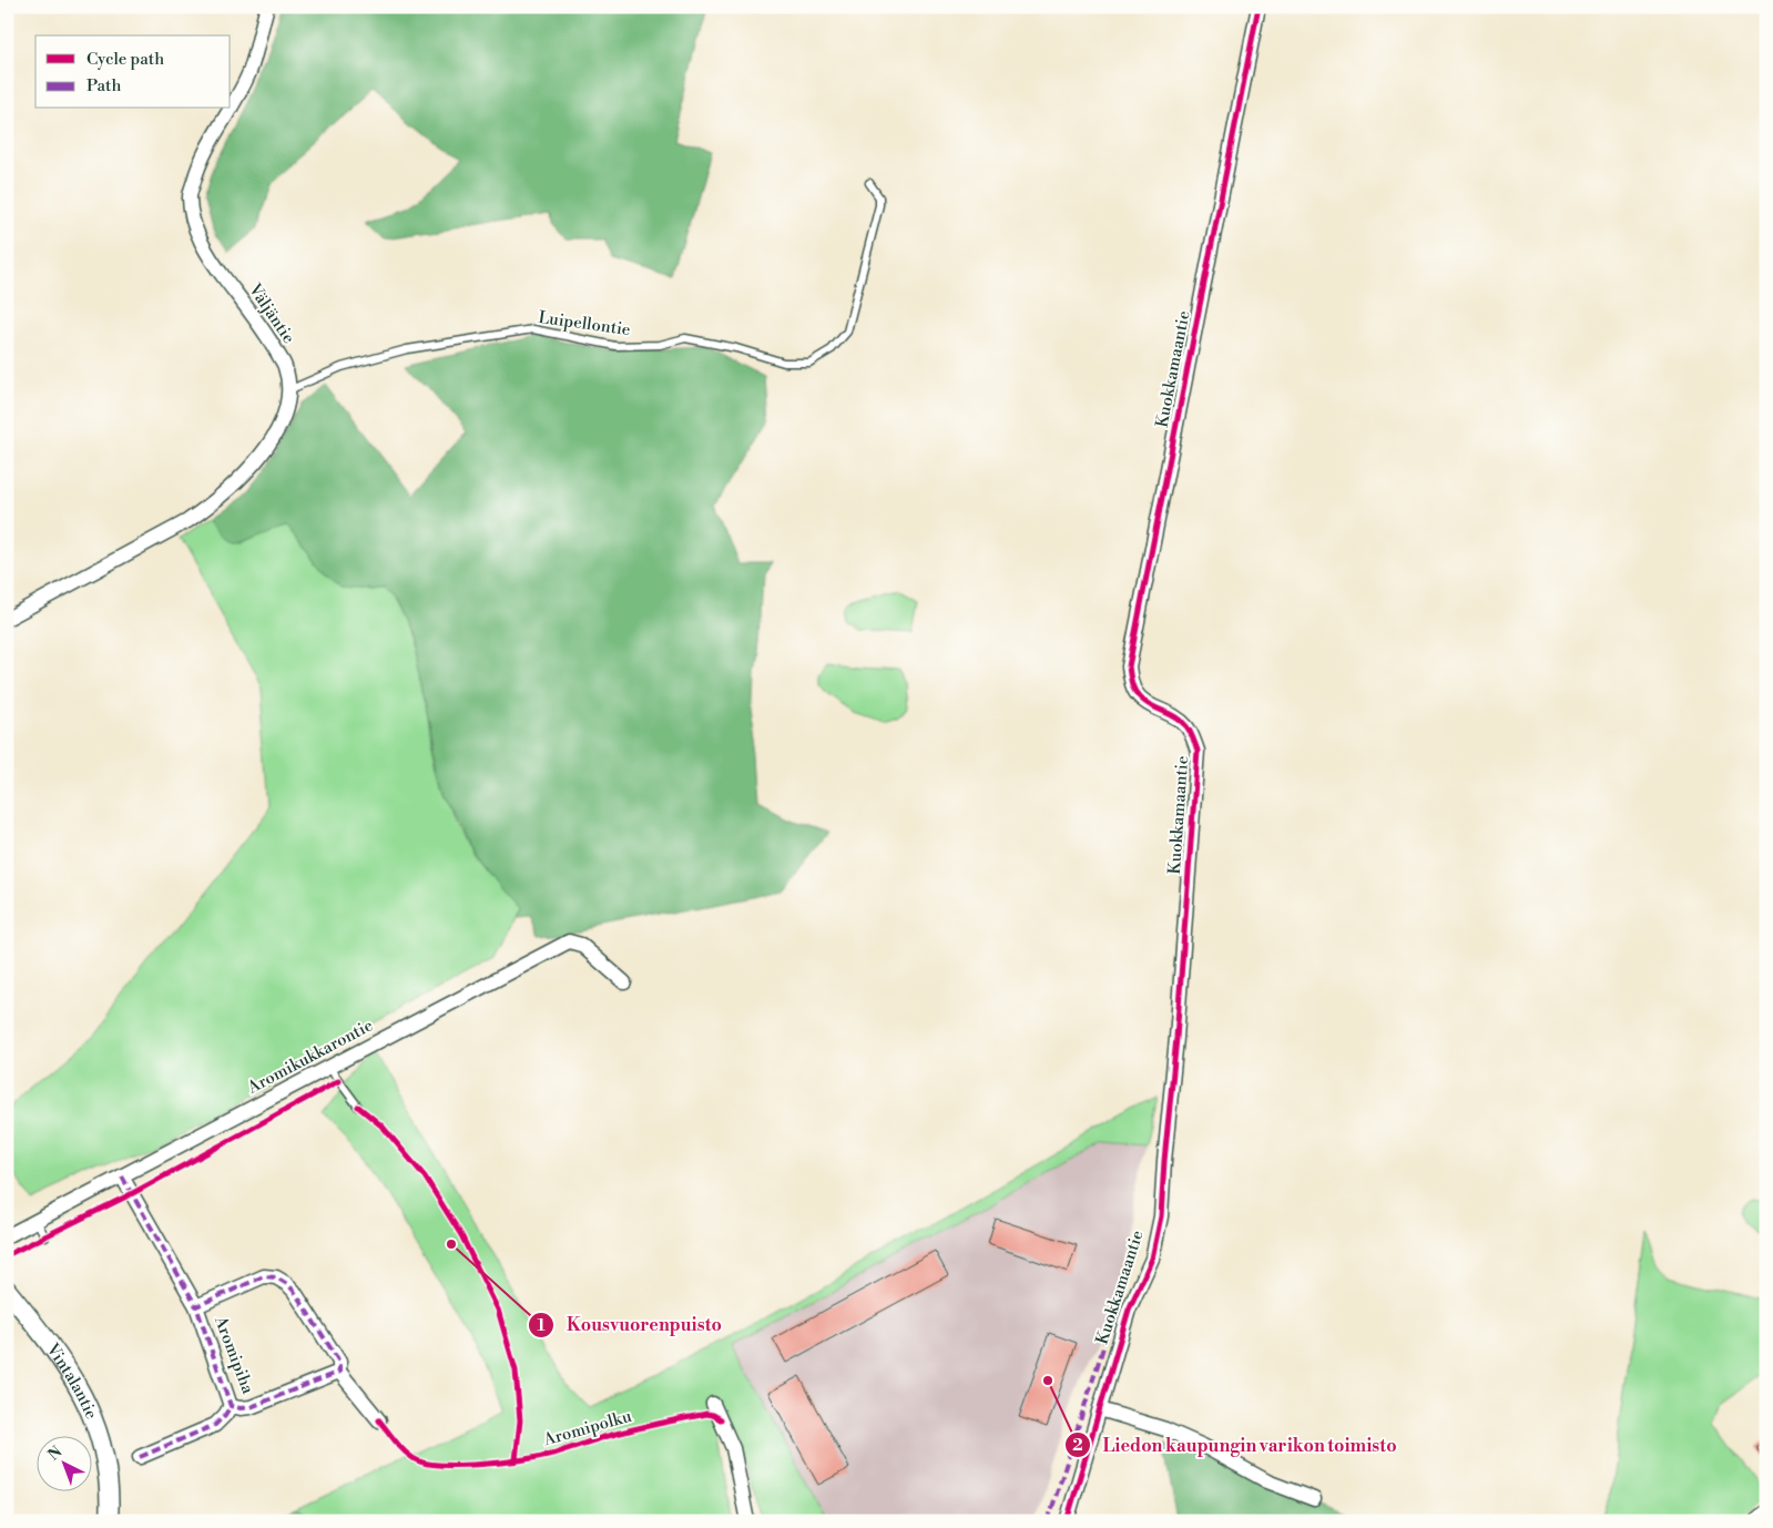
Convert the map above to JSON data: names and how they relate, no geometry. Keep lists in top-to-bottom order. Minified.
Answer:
{"streets":{"street":["Väljäntie","Kuokkamaantie","Aromikukkarontie","Aromipiha","Vintalantie"],"lane":["Luipellontie"],"cycle path":["Aromipolku"]},"crossings":[["Väljäntie","Luipellontie"],["Aromikukkarontie","Aromipiha"]],"places":["Kousvuorenpuisto","Liedon kaupungin varikon toimisto"],"legend":["Cycle path","Path"],"north":"top left"}
